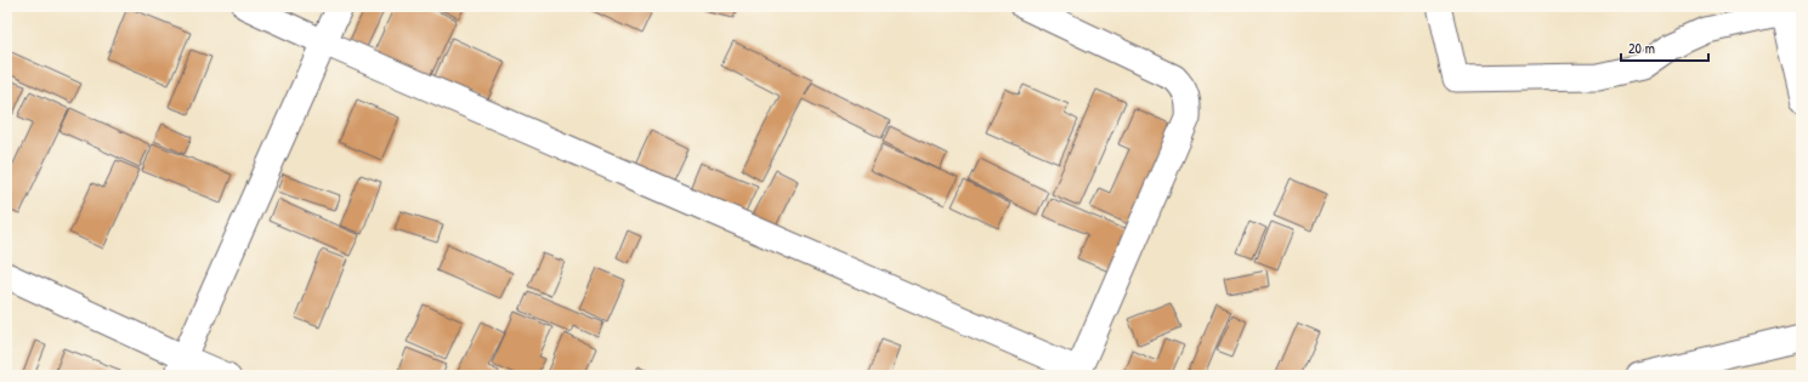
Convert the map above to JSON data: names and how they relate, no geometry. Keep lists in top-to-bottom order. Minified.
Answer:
{"scale_bar":"20 m"}
